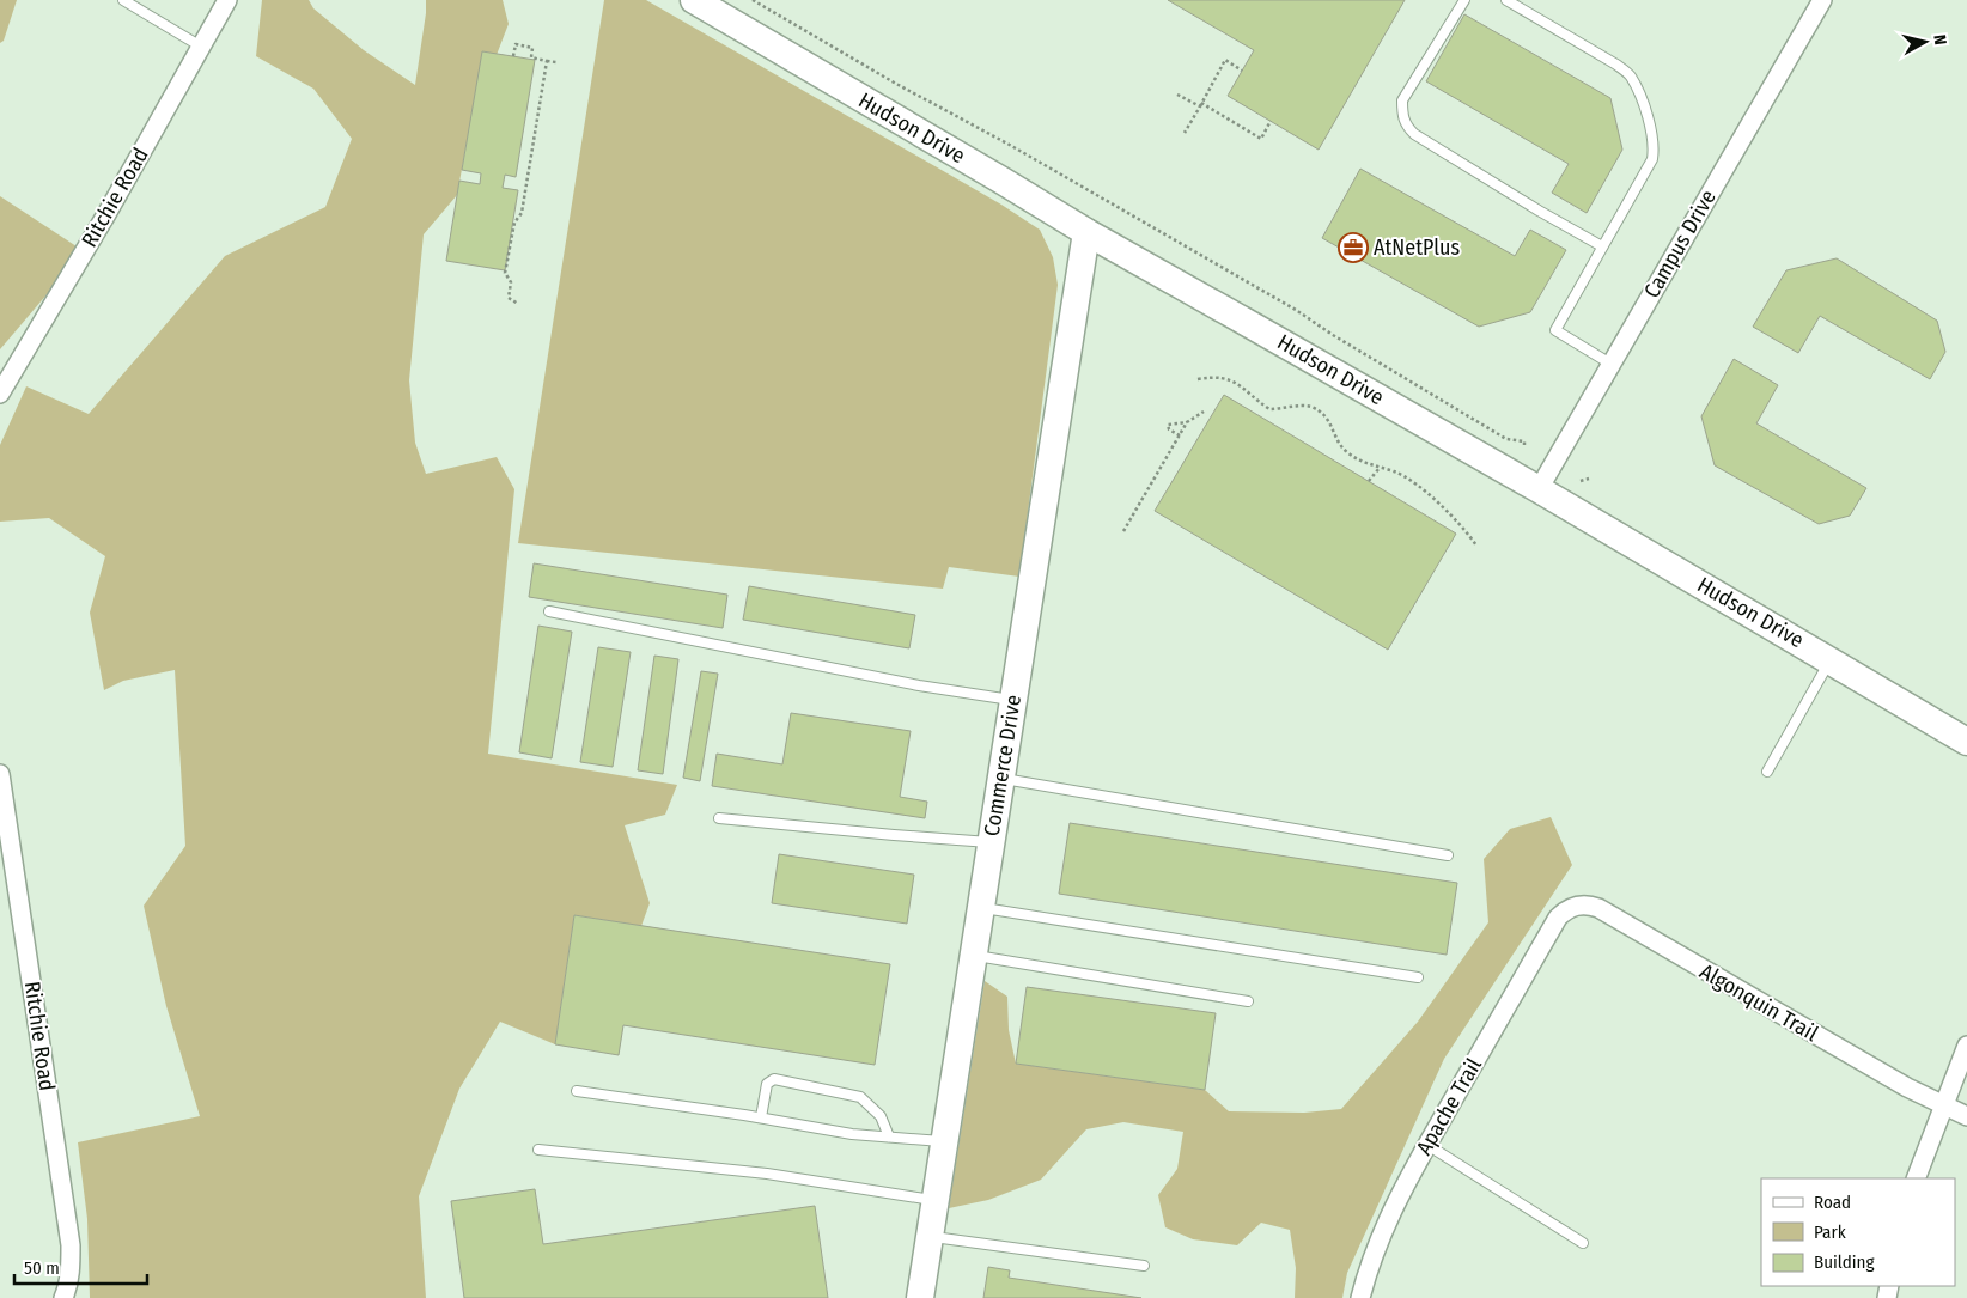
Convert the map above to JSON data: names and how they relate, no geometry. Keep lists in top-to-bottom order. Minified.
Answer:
{"streets":{"main road":["Hudson Drive","Commerce Drive"],"street":["Ritchie Road","Campus Drive","Algonquin Trail","Apache Trail"]},"crossings":[["Hudson Drive","Campus Drive"],["Hudson Drive","Commerce Drive"],["Algonquin Trail","Apache Trail"]],"places":{"office":["AtNetPlus"]},"legend":["Road","Park","Building"],"scale_bar":"50 m","north":"right"}
